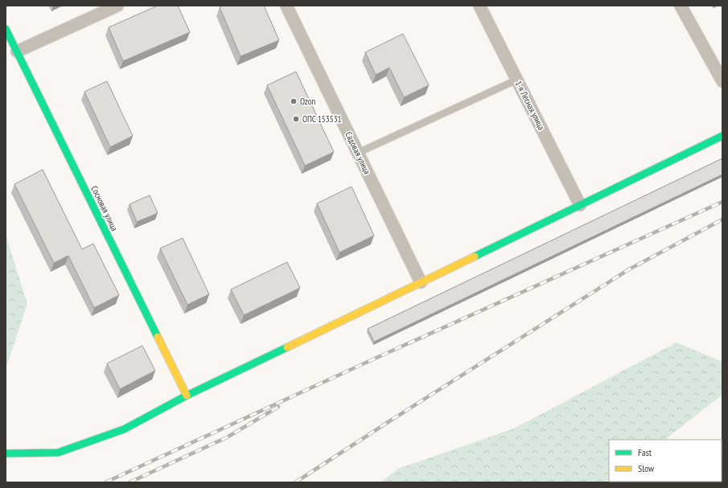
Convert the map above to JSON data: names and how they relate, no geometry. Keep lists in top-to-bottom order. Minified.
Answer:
{"streets":{"street":["1-я Лесная улица","Садовая улица","Сосновая улица"]},"places":["Ozon","ОПС 153531"],"legend":["Fast","Slow"]}
